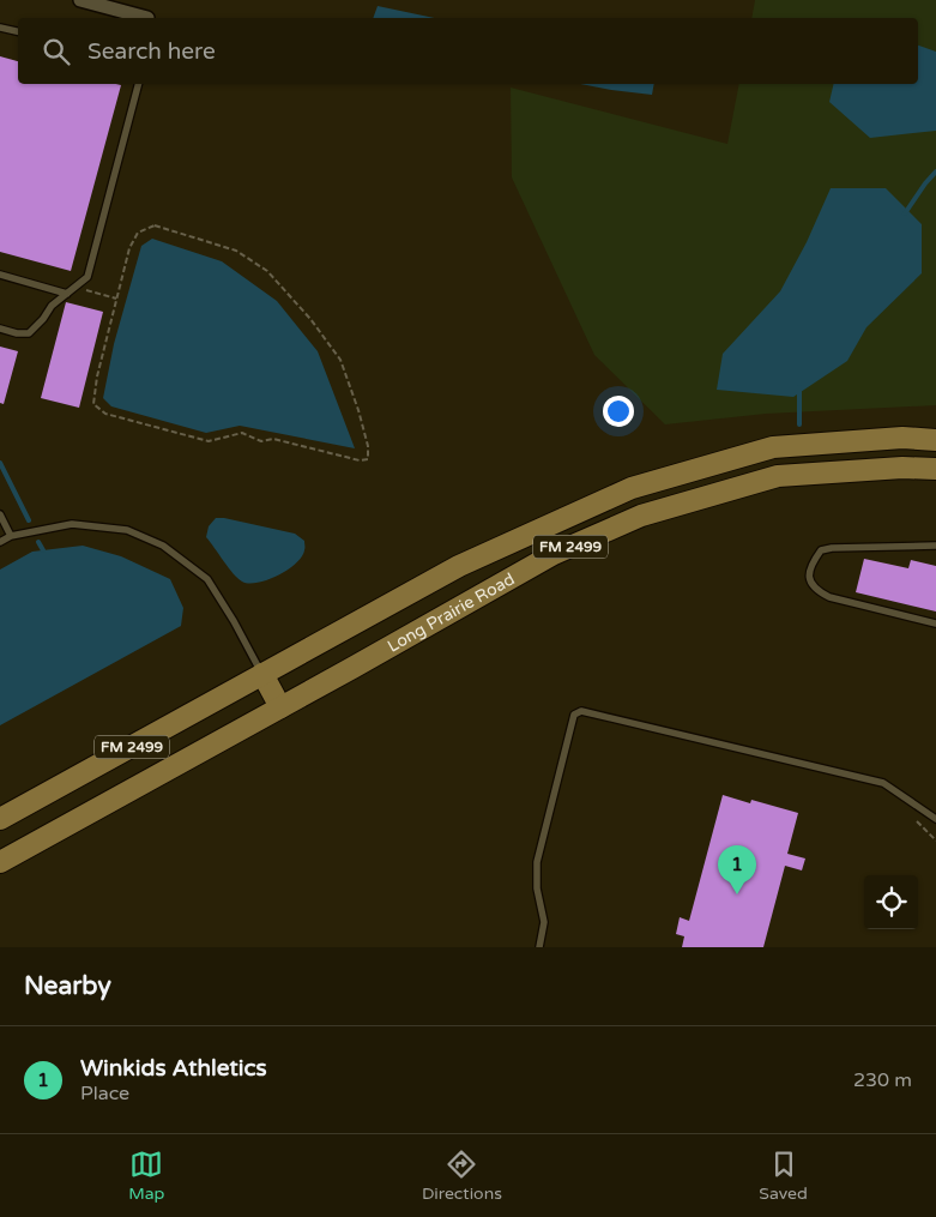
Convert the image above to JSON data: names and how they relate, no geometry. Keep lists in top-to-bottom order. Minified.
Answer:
{"streets":{"main road":["FM 2499","Long Prairie Road"]},"page":{"search":"Search here","pins":"1","heading":"Nearby","list":[{"mark":"1","name":"Winkids Athletics","note":"Place","value":"230 m"}],"nav":["Map","Directions","Saved"]}}
